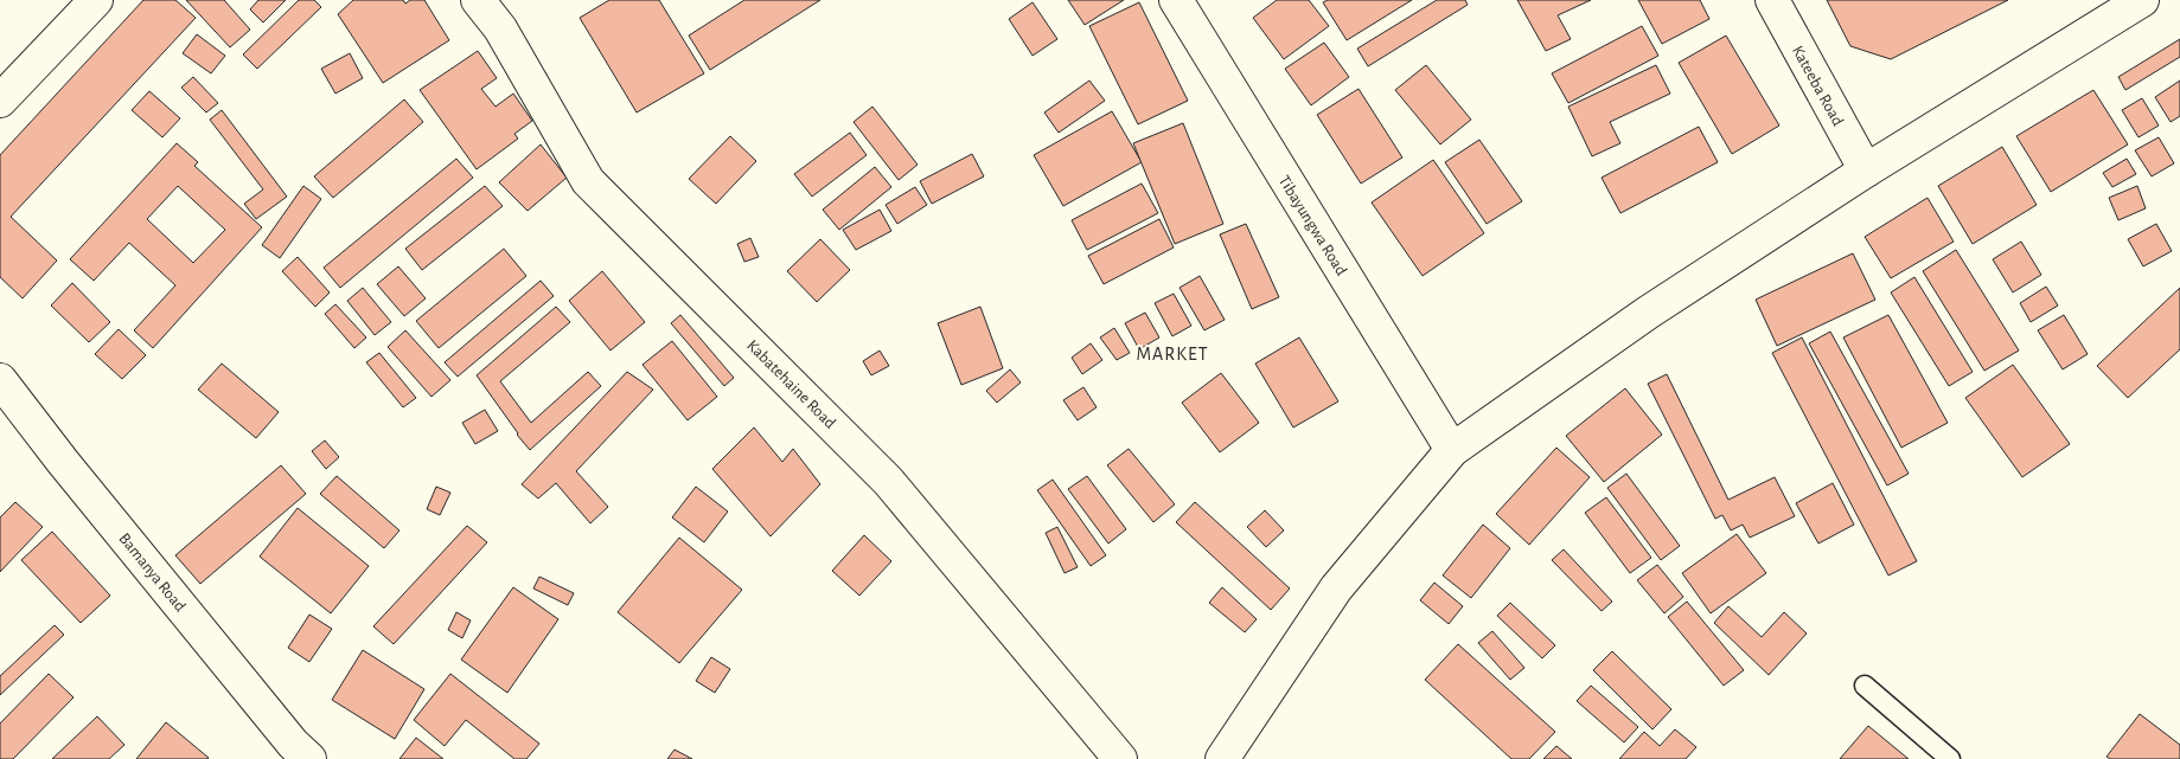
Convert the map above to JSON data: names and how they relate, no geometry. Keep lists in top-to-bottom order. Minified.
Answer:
{"streets":{"street":["Kateeba Road","Tibayungwa Road","Kabatehaine Road","Bamanya Road"]},"districts":["MARKET"]}
